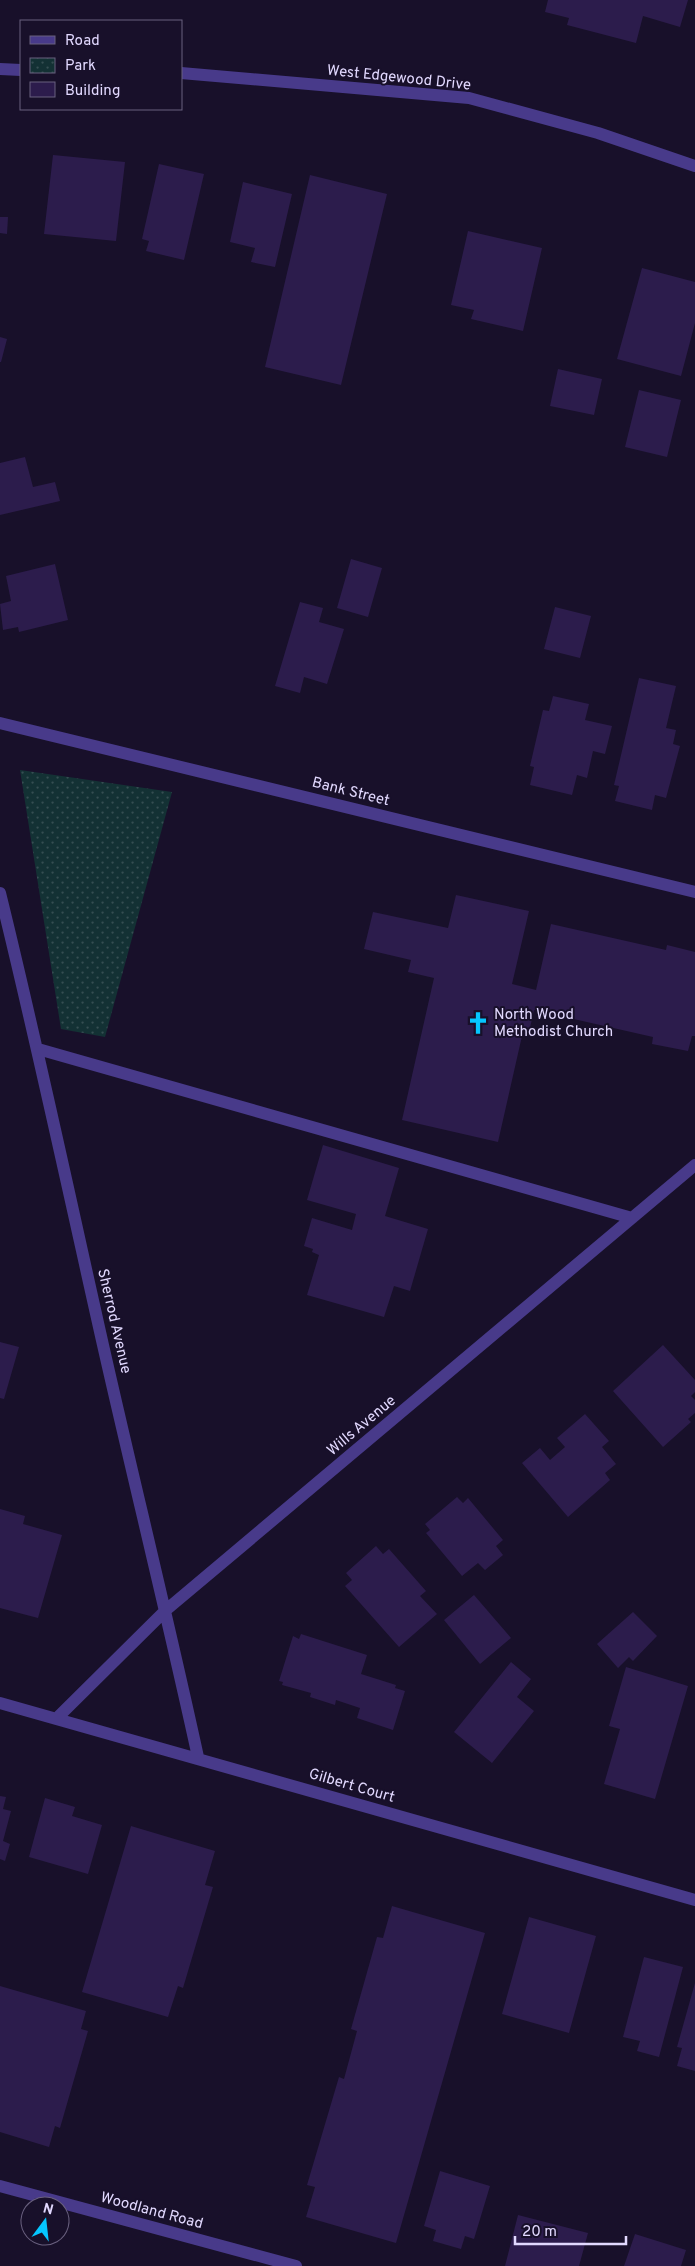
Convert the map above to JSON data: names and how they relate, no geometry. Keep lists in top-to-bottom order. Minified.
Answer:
{"streets":{"street":["West Edgewood Drive","Bank Street","Sherrod Avenue","Wills Avenue","Gilbert Court","Woodland Road"]},"crossings":[["Sherrod Avenue","Wills Avenue"],["Sherrod Avenue","Gilbert Court"],["Wills Avenue","Gilbert Court"]],"places":{"church":["North Wood Methodist Church"]},"legend":["Road","Park","Building"],"scale_bar":"20 m","north":"top"}
